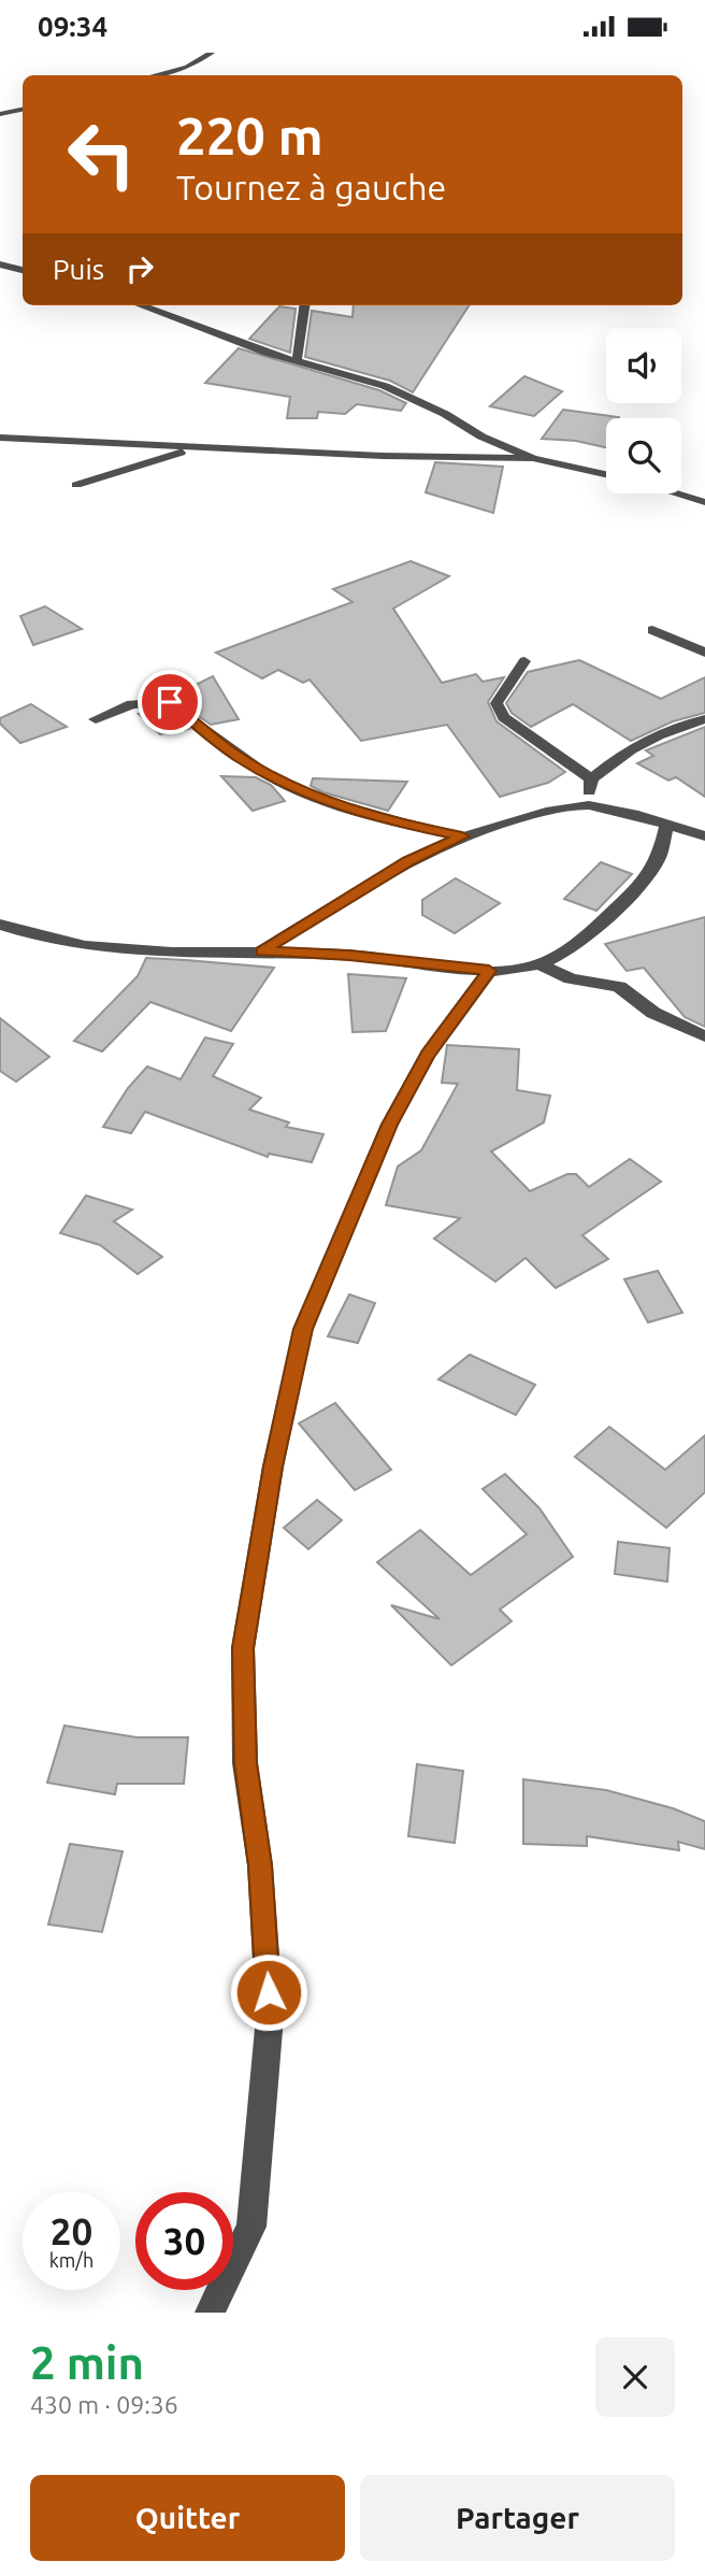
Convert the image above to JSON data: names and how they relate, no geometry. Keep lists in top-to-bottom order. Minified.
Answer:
{"page":{"status":"09:34","turn":["220 m","Tournez à gauche"],"then":"Puis","speed":"20 km/h","limit":"30","heading":["2 min","430 m · 09:36"],"buttons":["Quitter","Partager"]}}
